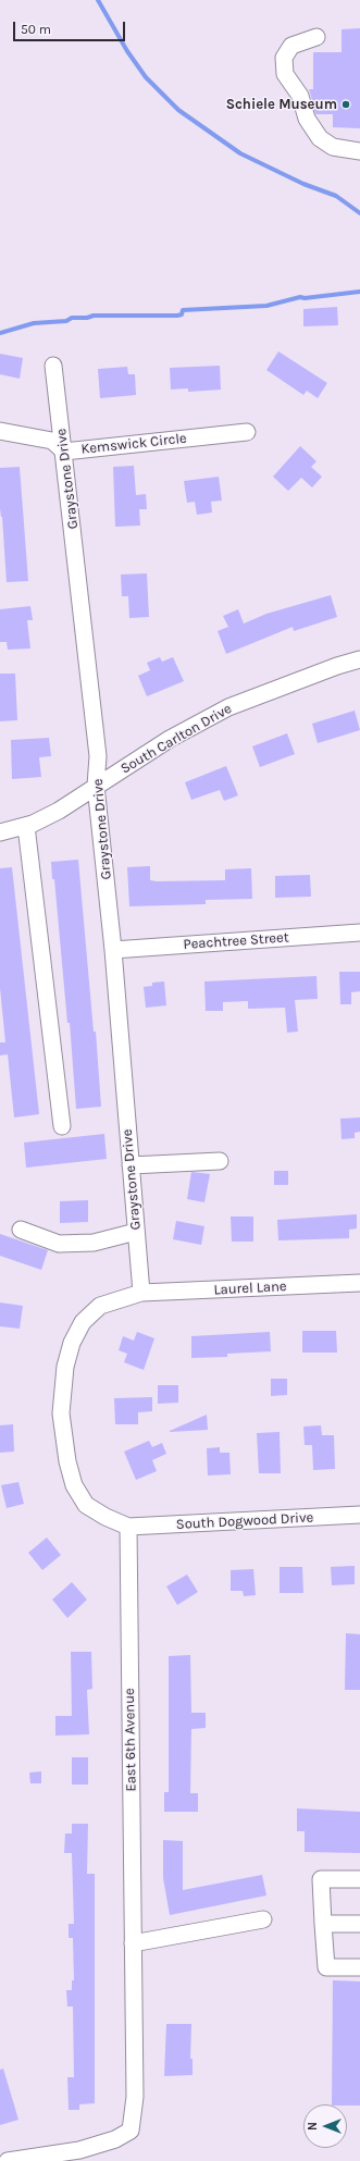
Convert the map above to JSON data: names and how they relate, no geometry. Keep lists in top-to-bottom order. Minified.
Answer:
{"streets":{"street":["Kemswick Circle","Graystone Drive","South Carlton Drive","Peachtree Street","Laurel Lane","South Dogwood Drive","East 6th Avenue"]},"crossings":[["Kemswick Circle","Graystone Drive"],["Graystone Drive","South Carlton Drive"],["Graystone Drive","Peachtree Street"],["Graystone Drive","Laurel Lane"],["South Dogwood Drive","East 6th Avenue"]],"places":["Schiele Museum"],"scale_bar":"50 m","north":"left"}
